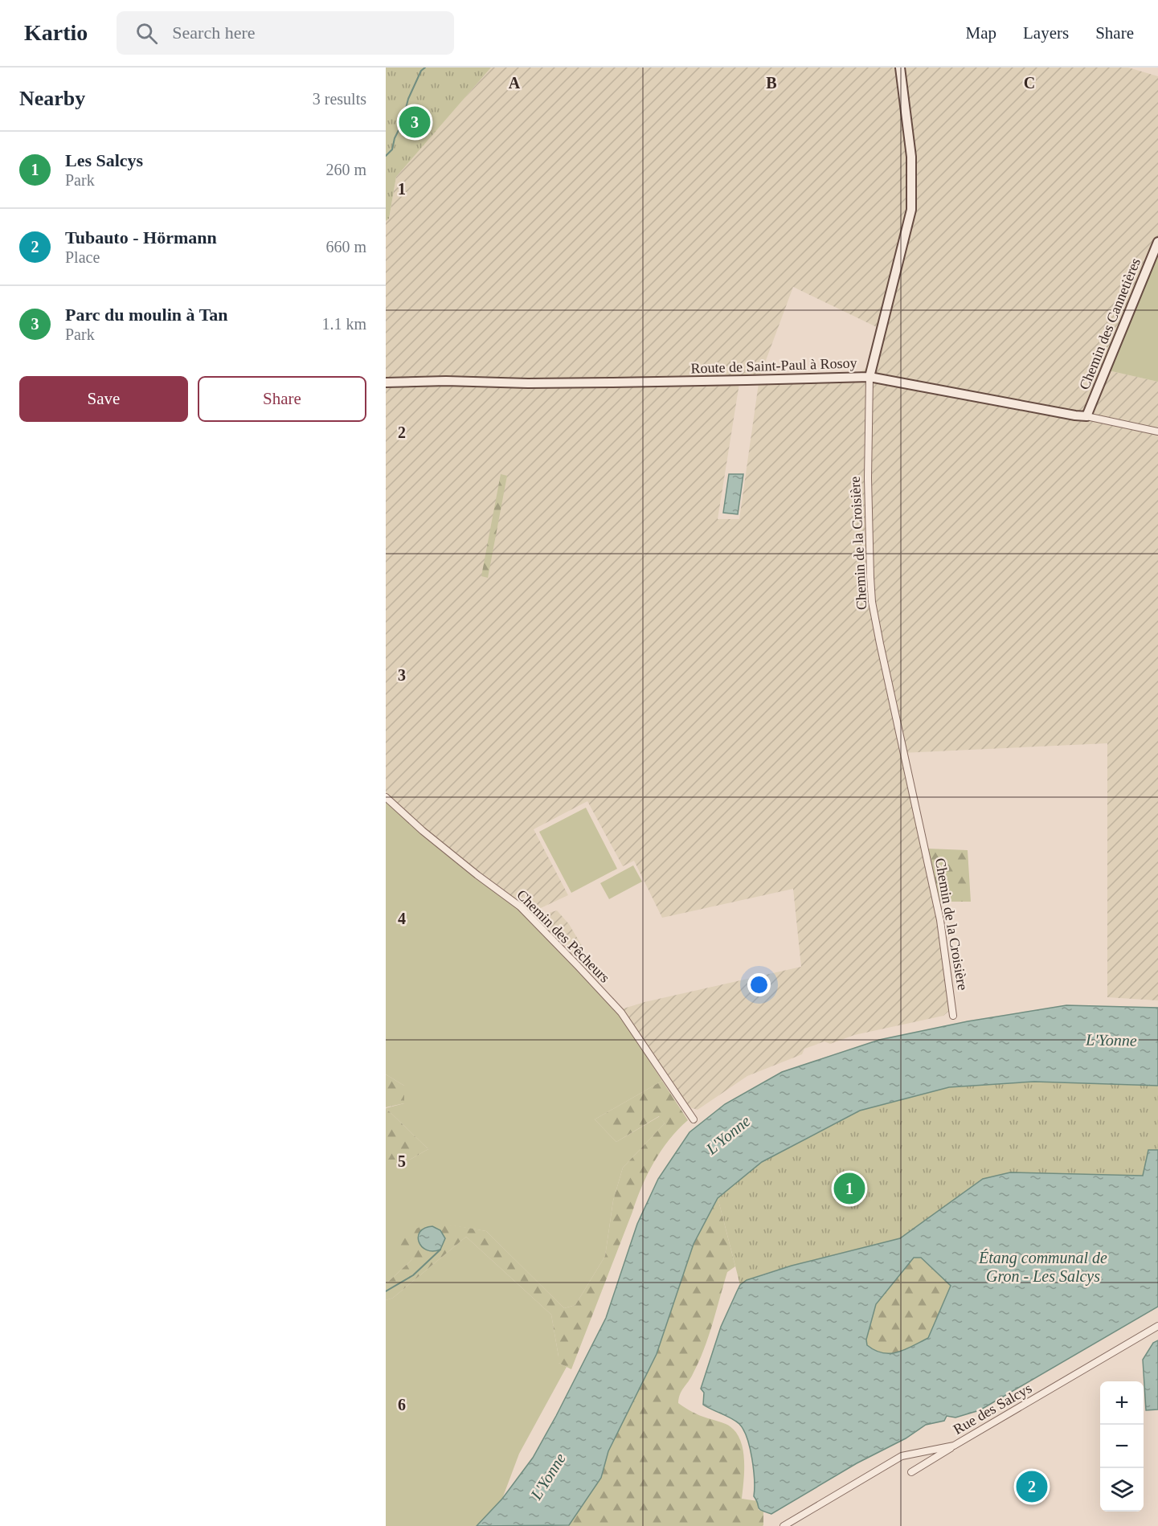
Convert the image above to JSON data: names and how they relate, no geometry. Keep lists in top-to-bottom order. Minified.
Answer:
{"streets":{"street":["Chemin des Cannetières","Route de Saint-Paul à Rosoy","Chemin de la Croisière","Chemin des Pêcheurs","Rue des Salcys"]},"crossings":[["Chemin des Cannetières","Route de Saint-Paul à Rosoy"],["Route de Saint-Paul à Rosoy","Chemin de la Croisière"]],"water":["L'Yonne","Étang communal de Gron - Les Salcys"],"page":{"header":"Kartio","search":"Search here","nav":["Map","Layers","Share"],"heading":["Nearby","3 results"],"pins":["3","1","2"],"list":[{"mark":"1","name":"Les Salcys","note":"Park","value":"260 m"},{"mark":"2","name":"Tubauto - Hörmann","note":"Place","value":"660 m"},{"mark":"3","name":"Parc du moulin à Tan","note":"Park","value":"1.1 km"}],"buttons":["Save","Share"],"map_buttons":["+","−"]},"grid":{"columns":["A","B","C"],"rows":["1","2","3","4","5","6"]}}
